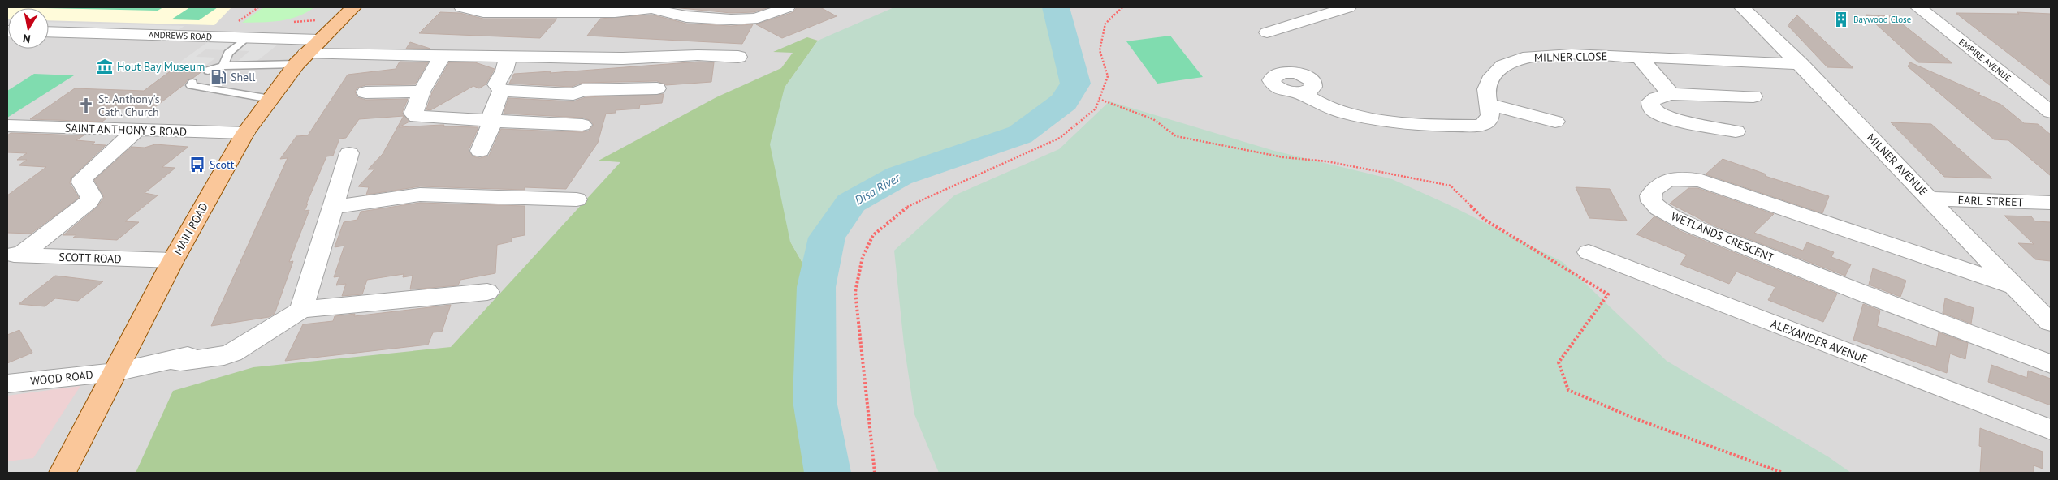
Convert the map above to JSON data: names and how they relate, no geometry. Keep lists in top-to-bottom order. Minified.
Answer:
{"streets":{"main road":["MAIN ROAD"],"street":["ANDREWS ROAD","MILNER CLOSE","EMPIRE AVENUE","SAINT ANTHONY'S ROAD","MILNER AVENUE","EARL STREET","WETLANDS CRESCENT","SCOTT ROAD","ALEXANDER AVENUE","WOOD ROAD"]},"crossings":[["ANDREWS ROAD","MAIN ROAD"],["MILNER CLOSE","MILNER AVENUE"],["SAINT ANTHONY'S ROAD","MAIN ROAD"],["MILNER AVENUE","EARL STREET"],["MILNER AVENUE","WETLANDS CRESCENT"],["MAIN ROAD","SCOTT ROAD"],["MAIN ROAD","WOOD ROAD"]],"water":["Disa River"],"places":{"building":["Baywood Close"],"museum":["Hout Bay Museum"],"fuel station":["Shell"],"church":["St. Anthony's Cath. Church"],"bus stop":["Scott"]},"north":"bottom"}
